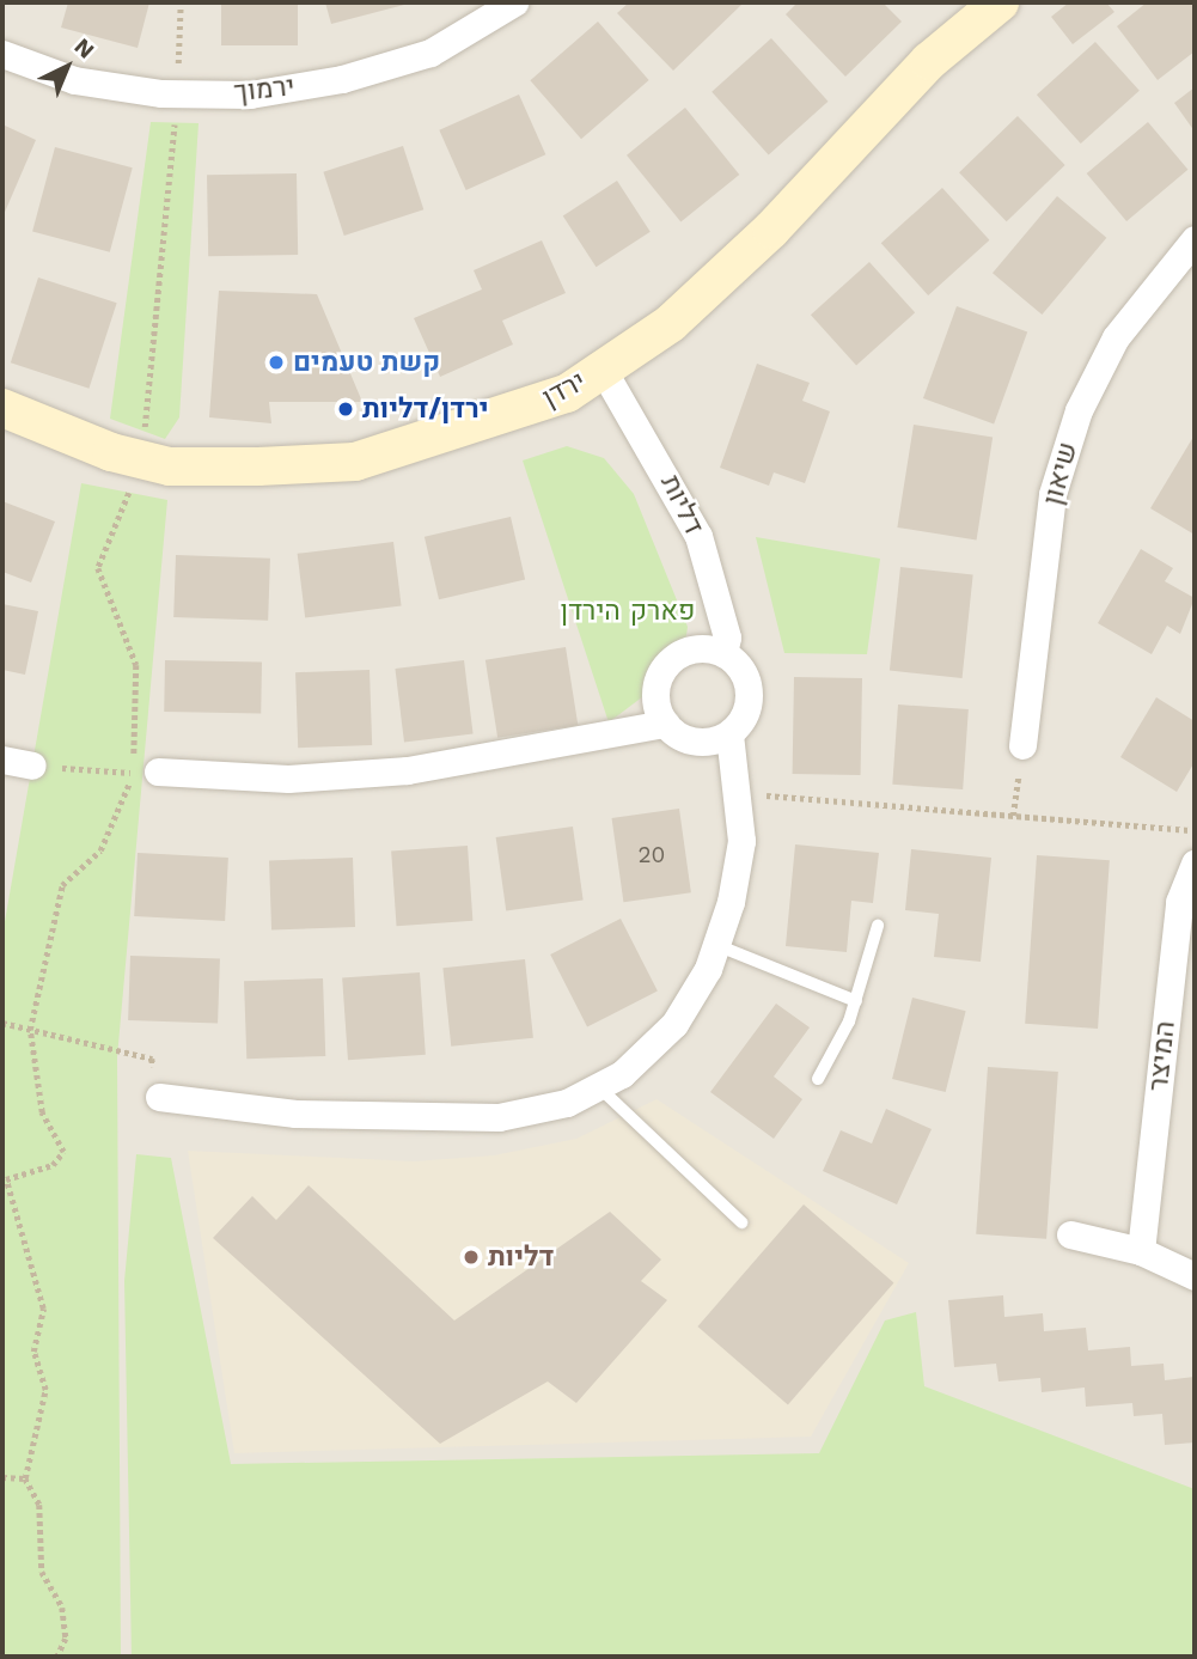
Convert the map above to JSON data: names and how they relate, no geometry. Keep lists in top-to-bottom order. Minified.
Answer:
{"streets":{"street":["ירמוך","ירדן","שיאון","דליות","המיצר"]},"crossings":[["ירדן","דליות"]],"parks":["פארק הירדן"],"places":["קשת טעמים","ירדן/דליות","דליות"],"house_numbers":["20"],"north":"top right"}
